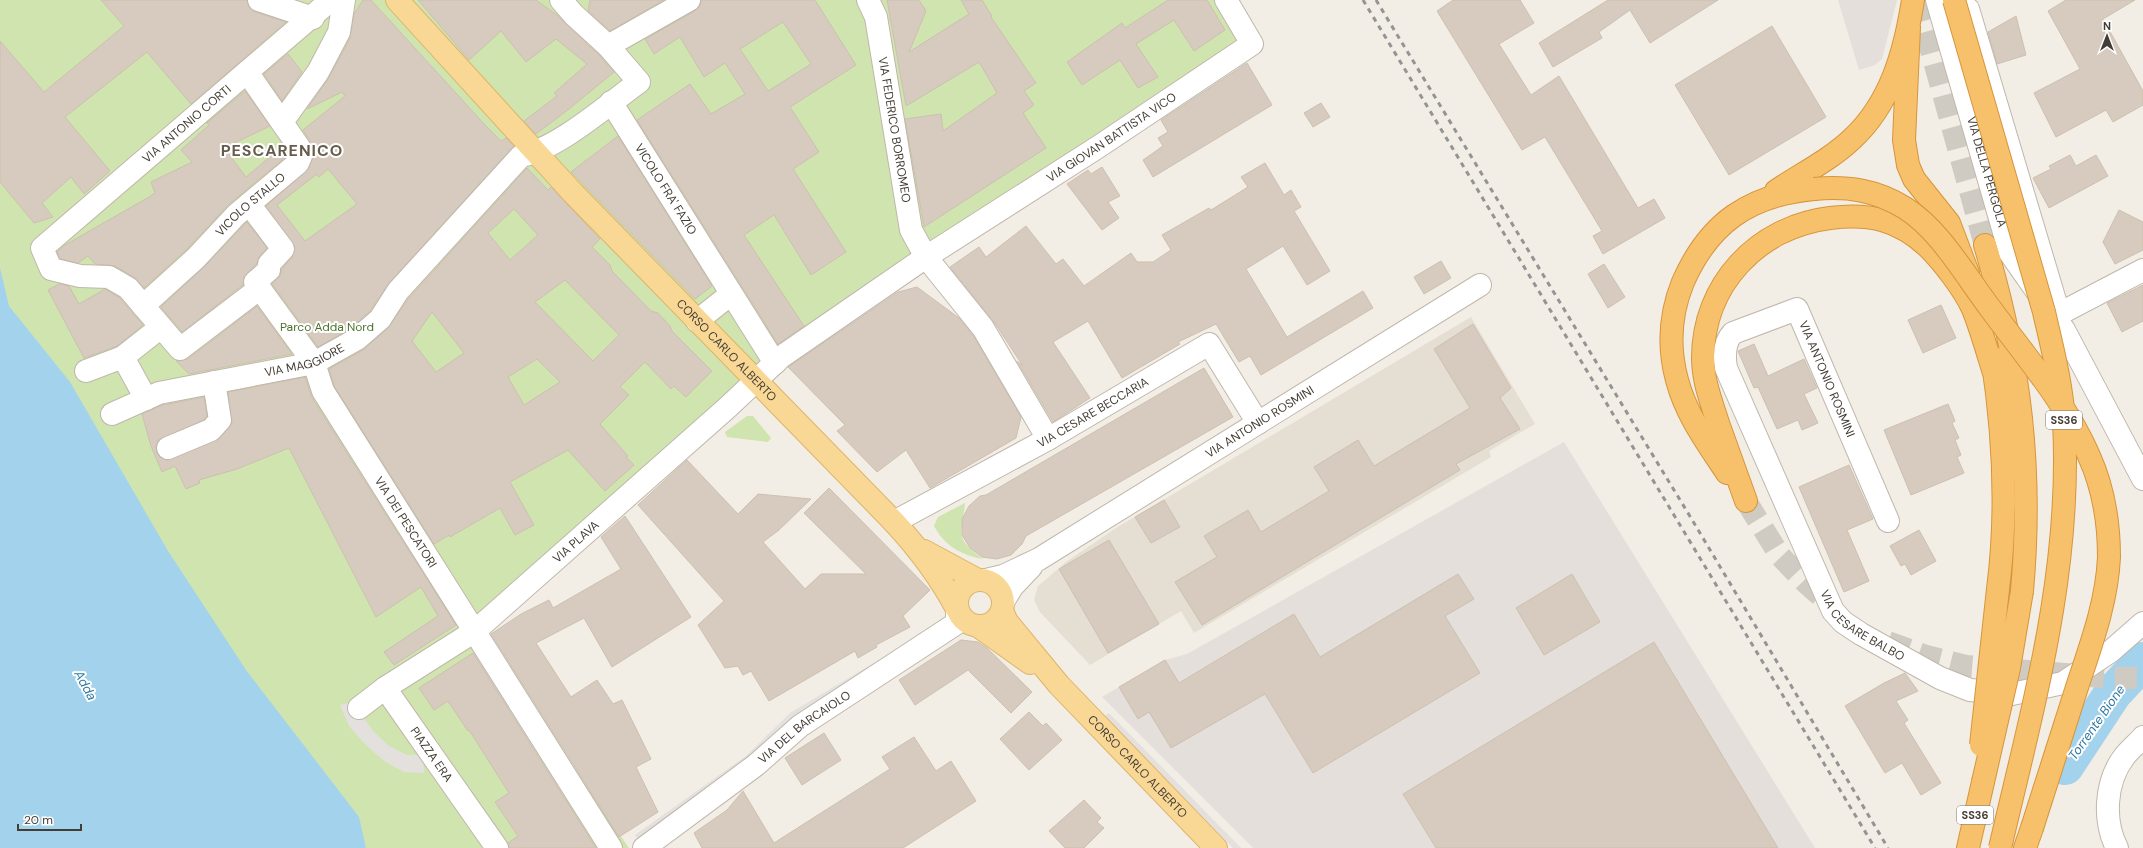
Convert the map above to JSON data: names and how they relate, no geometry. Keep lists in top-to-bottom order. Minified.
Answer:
{"streets":{"highway":["SS36"],"main road":["CORSO CARLO ALBERTO"],"street":["VIA ANTONIO CORTI","VIA FEDERICO BORROMEO","VIA GIOVAN BATTISTA VICO","VIA DELLA PERGOLA","VICOLO FRA' FAZIO","VICOLO STALLO","VIA MAGGIORE","VIA ANTONIO ROSMINI","VIA CESARE BECCARIA","VIA DEI PESCATORI","VIA PLAVA","VIA CESARE BALBO","VIA DEL BARCAIOLO","PIAZZA ERA"]},"crossings":[["VIA ANTONIO CORTI","VICOLO STALLO"],["VIA FEDERICO BORROMEO","VIA GIOVAN BATTISTA VICO"],["VIA FEDERICO BORROMEO","VIA CESARE BECCARIA"],["VICOLO FRA' FAZIO","VIA MAGGIORE"],["CORSO CARLO ALBERTO","VIA MAGGIORE"],["CORSO CARLO ALBERTO","VIA ANTONIO ROSMINI"],["CORSO CARLO ALBERTO","VIA CESARE BECCARIA"],["CORSO CARLO ALBERTO","VIA PLAVA"],["CORSO CARLO ALBERTO","VIA DEL BARCAIOLO"],["VIA MAGGIORE","VIA DEI PESCATORI"],["VIA ANTONIO ROSMINI","VIA CESARE BECCARIA"],["VIA ANTONIO ROSMINI","VIA CESARE BALBO"],["VIA ANTONIO ROSMINI","VIA DEL BARCAIOLO"],["VIA DEI PESCATORI","VIA PLAVA"],["VIA PLAVA","PIAZZA ERA"]],"districts":["PESCARENICO"],"water":["Adda","Torrente Bione"],"parks":["Parco Adda Nord"],"scale_bar":"20 m","north":"top"}
